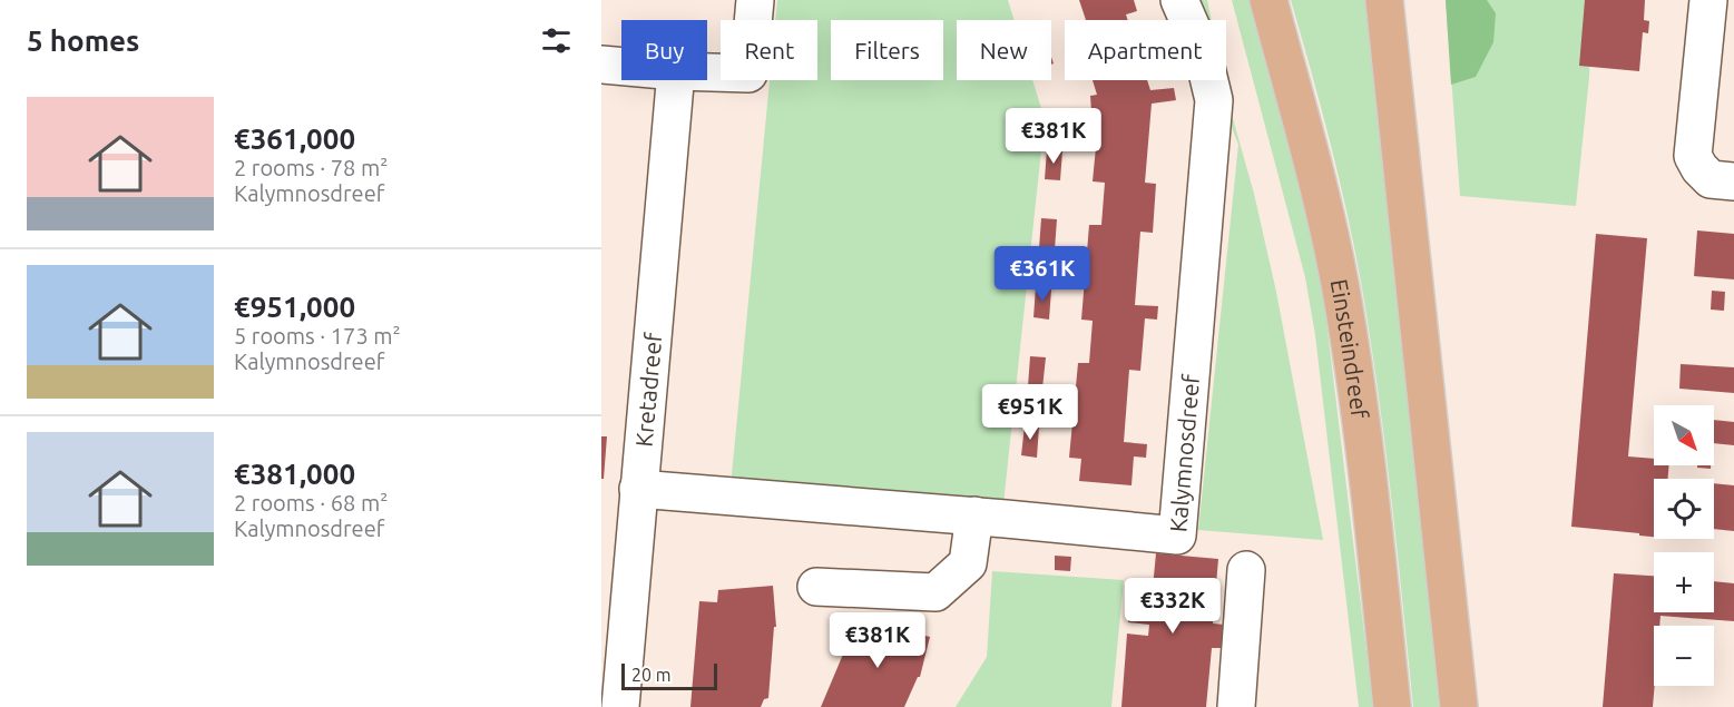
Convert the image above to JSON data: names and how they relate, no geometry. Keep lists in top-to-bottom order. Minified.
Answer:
{"streets":{"main road":["Einsteindreef"],"street":["Kretadreef","Kalymnosdreef"]},"crossings":[["Kretadreef","Kalymnosdreef"]],"scale_bar":"20 m","north":"bottom right","page":{"heading":"5 homes","chip":["Buy","Rent","Filters","New","Apartment"],"list":[{"name":"€361,000","note":"2 rooms · 78 m² · Kalymnosdreef"},{"name":"€951,000","note":"5 rooms · 173 m² · Kalymnosdreef"},{"name":"€381,000","note":"2 rooms · 68 m² · Kalymnosdreef"}],"price":["€381K","€361K","€951K","€332K","€381K"],"map_buttons":["+","−"],"scale":"20 m"}}
